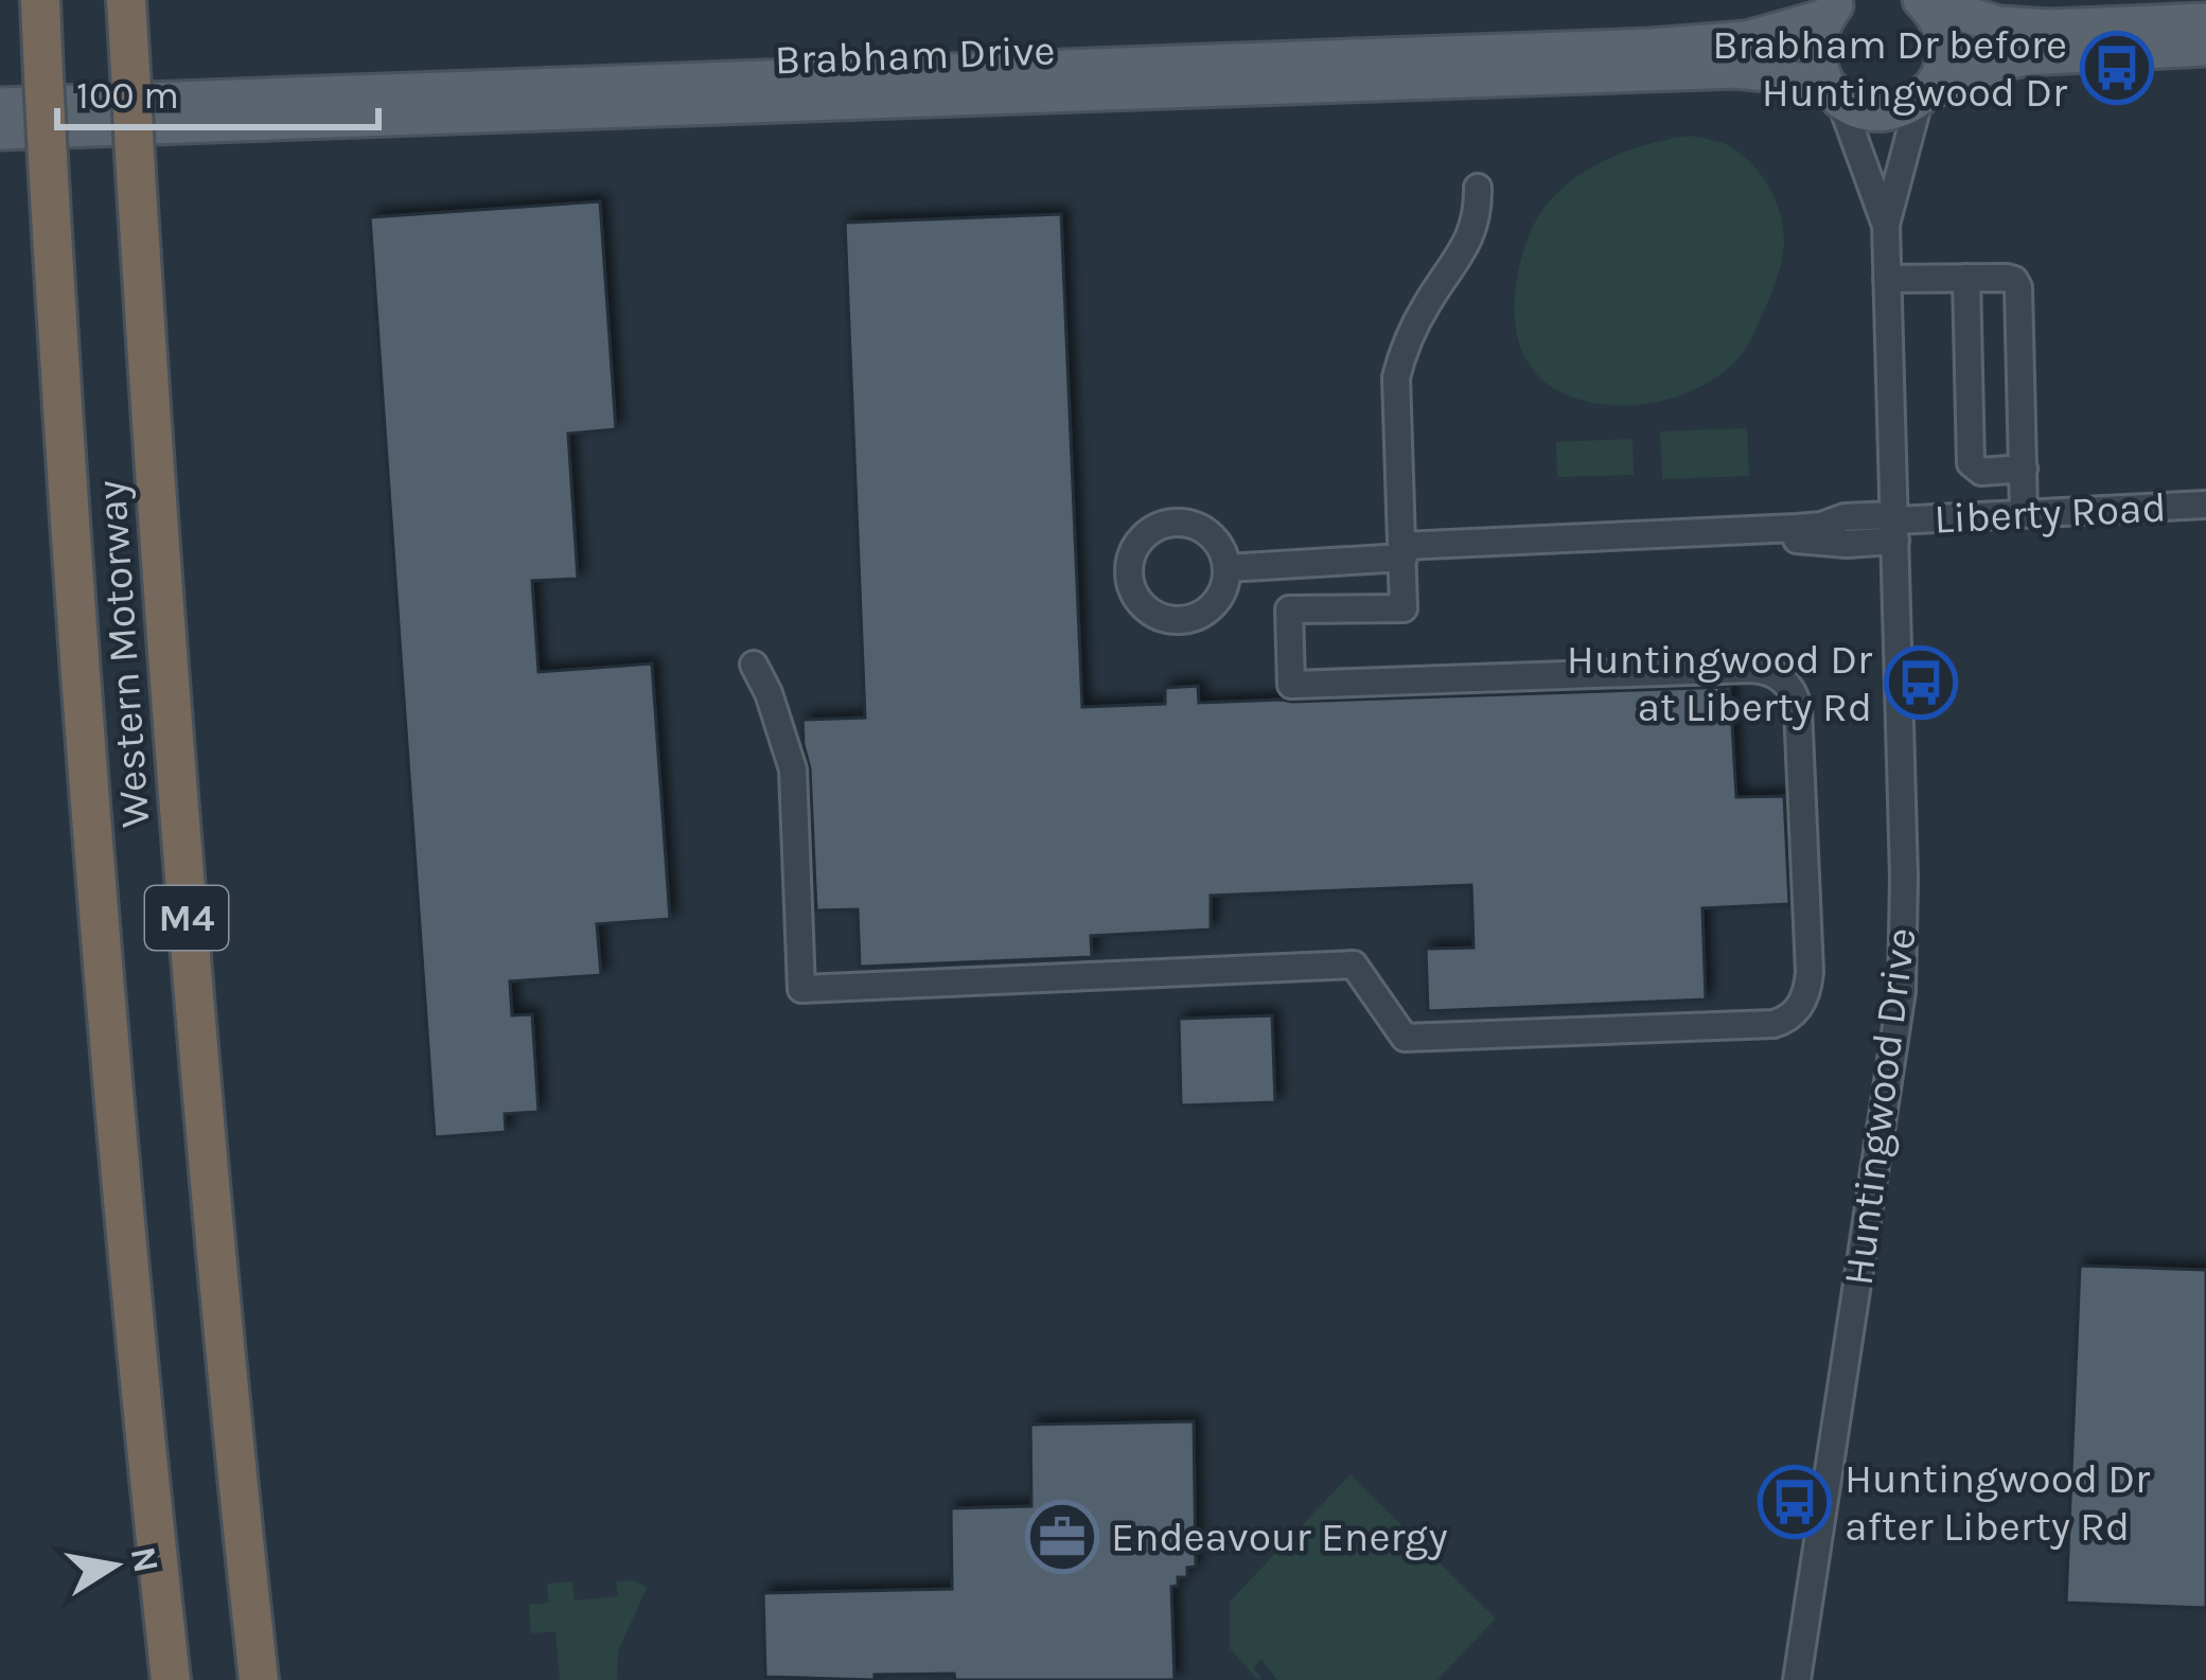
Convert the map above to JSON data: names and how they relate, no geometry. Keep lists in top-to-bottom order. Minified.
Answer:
{"streets":{"highway":["Western Motorway","M4"],"main road":["Brabham Drive"],"street":["Liberty Road","Huntingwood Drive"]},"crossings":[["Brabham Drive","Huntingwood Drive"],["Liberty Road","Huntingwood Drive"]],"places":{"bus stop":["Brabham Dr before Huntingwood Dr","Huntingwood Dr at Liberty Rd","Huntingwood Dr after Liberty Rd"],"office":["Endeavour Energy"]},"scale_bar":"100 m","north":"right"}
